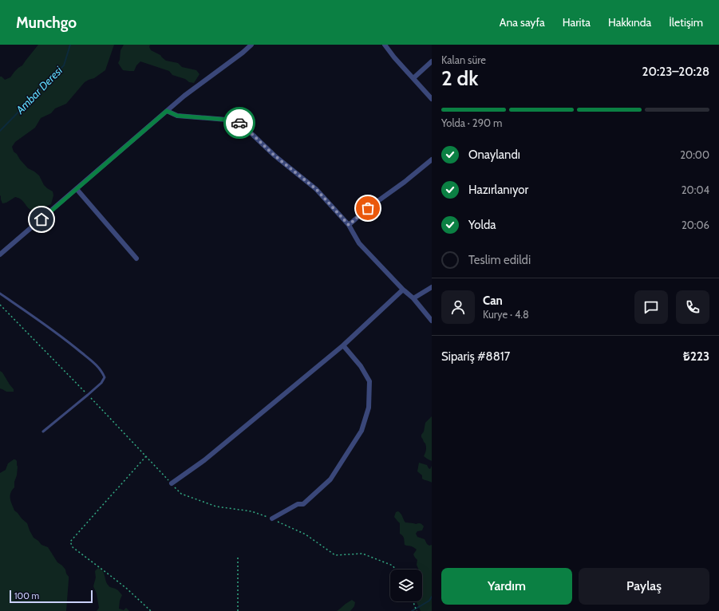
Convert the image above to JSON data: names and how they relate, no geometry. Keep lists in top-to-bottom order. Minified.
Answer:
{"water":["Ambar Deresi"],"scale_bar":"100 m","page":{"header":"Munchgo","nav":["Ana sayfa","Harita","Hakkında","İletişim"],"heading":["2 dk","Kalan süre","20:23–20:28"],"panel":["Can","Kurye · 4.8","Sipariş #8817","₺223"],"bar":"Yolda · 290 m","list":[["Onaylandı","20:00"],["Hazırlanıyor","20:04"],["Yolda","20:06"],"Teslim edildi"],"buttons":["Yardım","Paylaş"],"scale":"100 m"}}
